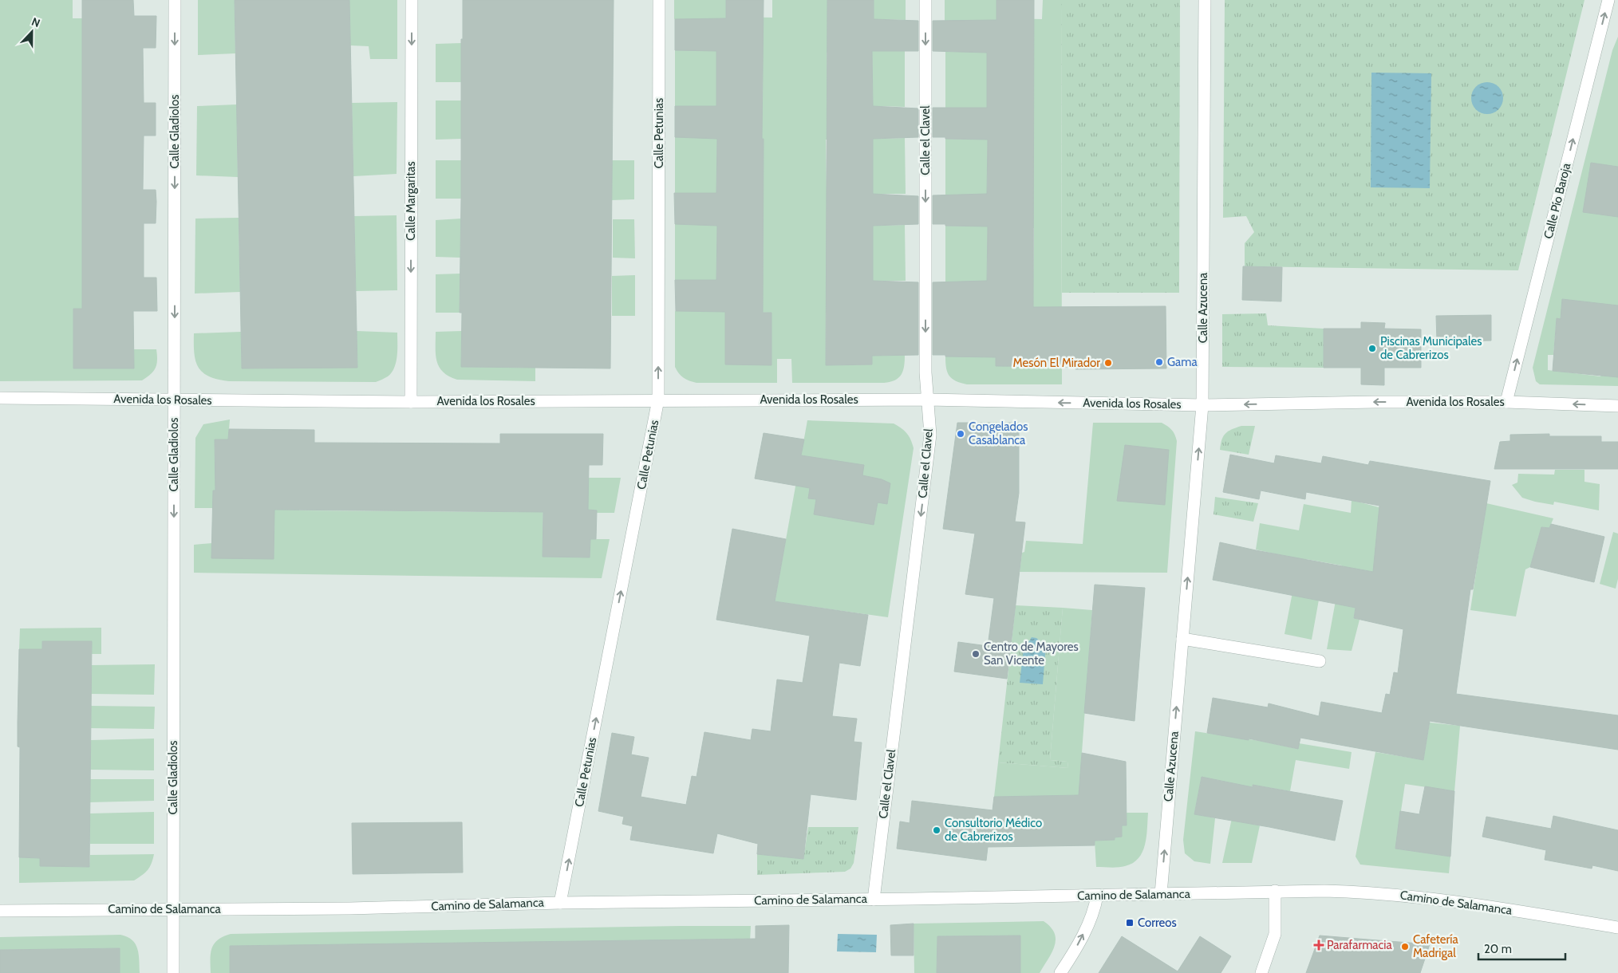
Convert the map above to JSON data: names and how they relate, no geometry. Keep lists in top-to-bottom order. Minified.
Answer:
{"streets":{"street":["Calle Gladiolos","Calle Petunias","Calle el Clavel","Calle Margaritas","Calle Pío Baroja","Calle Azucena","Avenida los Rosales","Camino de Salamanca"]},"crossings":[["Calle Gladiolos","Avenida los Rosales"],["Calle Gladiolos","Camino de Salamanca"],["Calle Petunias","Avenida los Rosales"],["Calle Petunias","Camino de Salamanca"],["Calle el Clavel","Avenida los Rosales"],["Calle el Clavel","Camino de Salamanca"],["Calle Margaritas","Avenida los Rosales"],["Calle Pío Baroja","Avenida los Rosales"],["Calle Azucena","Avenida los Rosales"],["Calle Azucena","Camino de Salamanca"]],"one_way":["Calle Gladiolos","Calle Petunias","Calle el Clavel","Calle Margaritas","Calle Pío Baroja","Calle Azucena","Avenida los Rosales"],"places":{"other":["Piscinas Municipales de Cabrerizos","Gama","Mesón El Mirador","Congelados Casablanca","Centro de Mayores San Vicente","Consultorio Médico de Cabrerizos","Cafetería Madrigal"],"transit":["Correos"],"health":["Parafarmacia"]},"scale_bar":"20 m","north":"top"}
